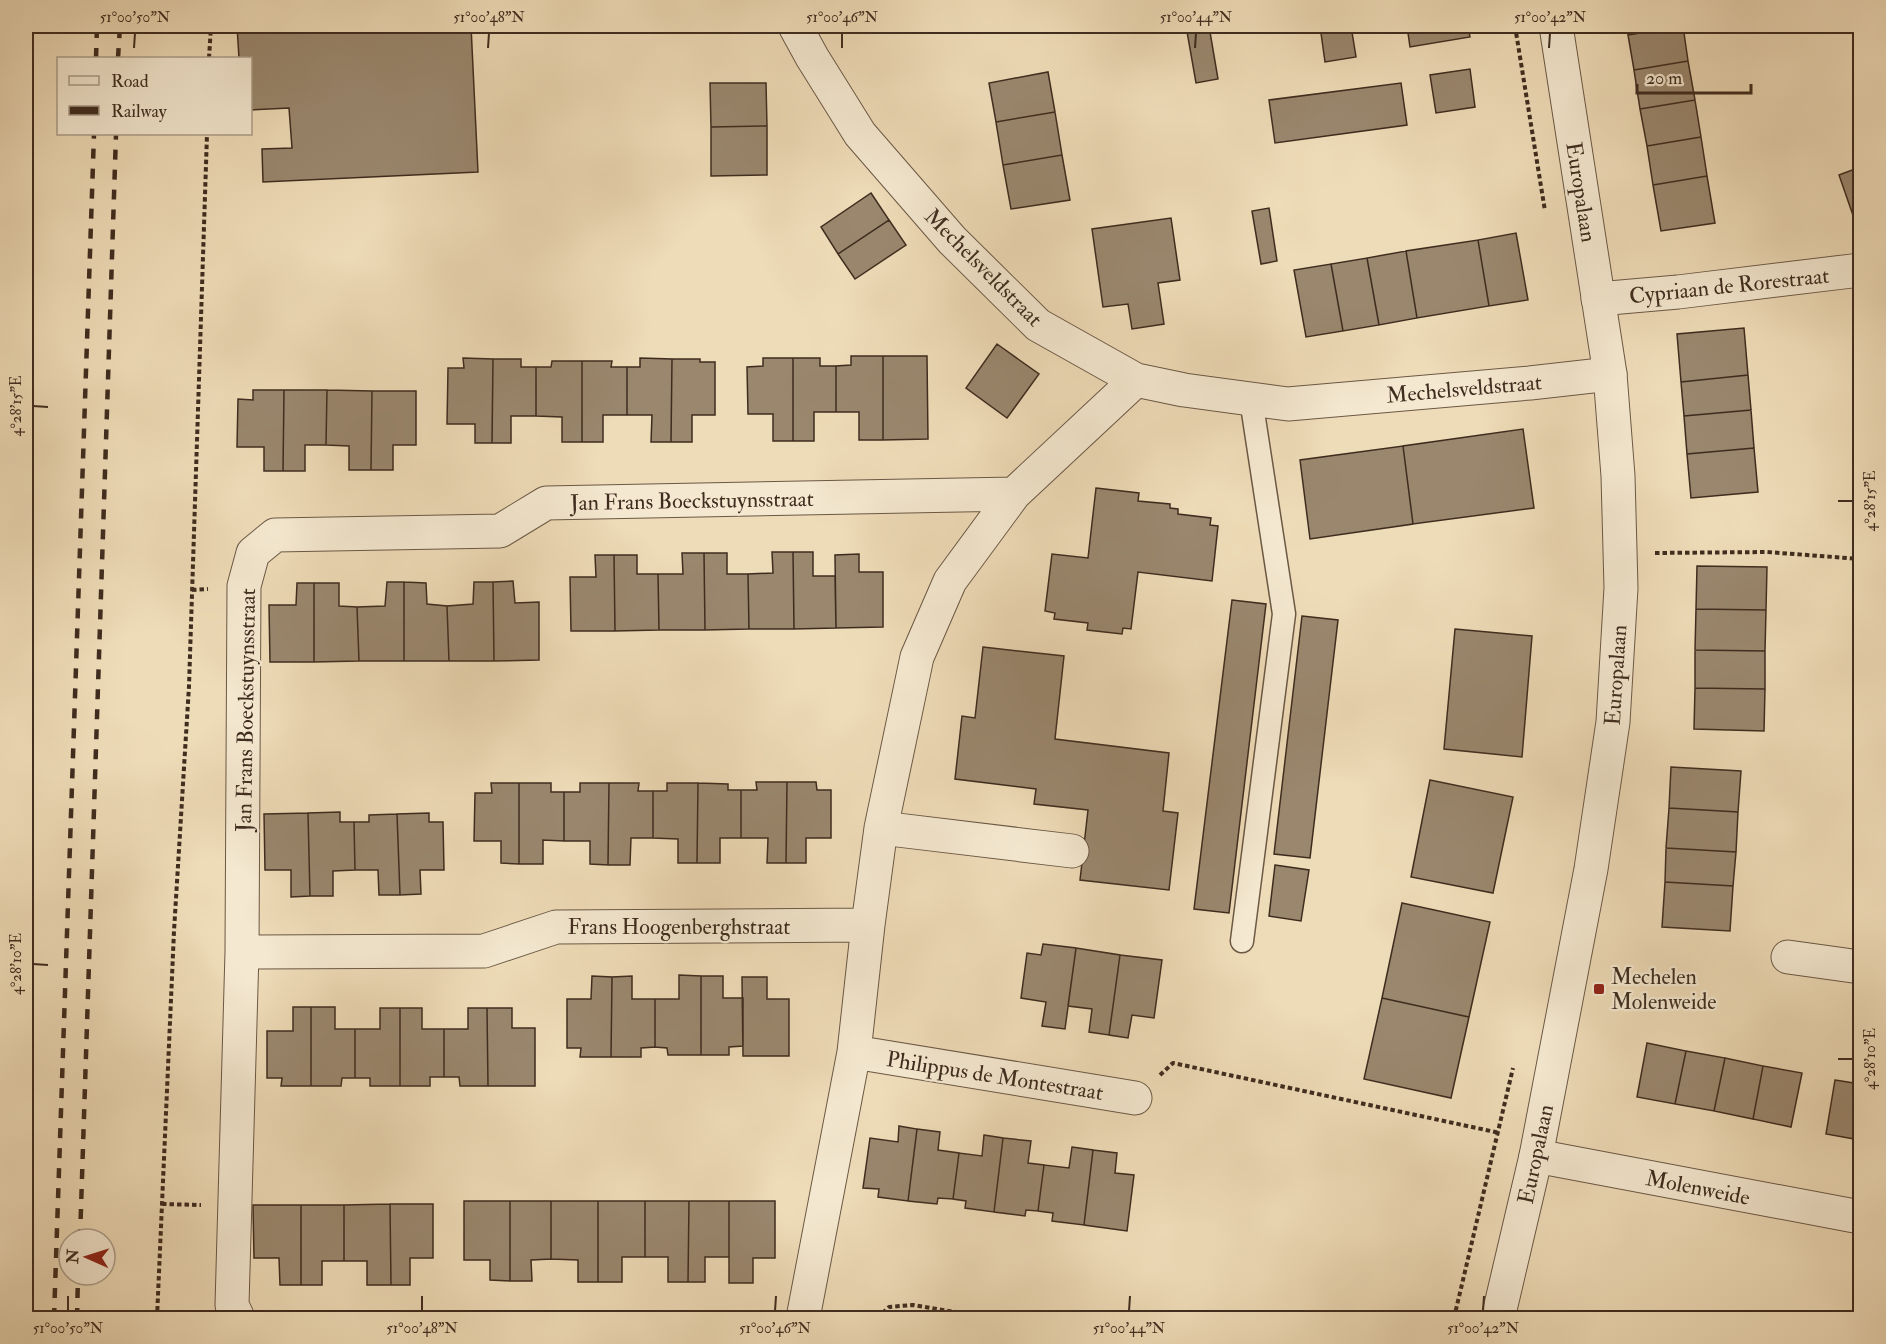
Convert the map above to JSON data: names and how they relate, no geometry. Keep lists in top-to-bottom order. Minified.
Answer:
{"streets":{"street":["Europalaan","Mechelsveldstraat","Cypriaan de Rorestraat","Jan Frans Boeckstuynsstraat","Frans Hoogenberghstraat","Philippus de Montestraat","Molenweide"]},"crossings":[["Europalaan","Mechelsveldstraat"],["Europalaan","Cypriaan de Rorestraat"],["Europalaan","Molenweide"],["Mechelsveldstraat","Philippus de Montestraat"],["Jan Frans Boeckstuynsstraat","Frans Hoogenberghstraat"],["Jan Frans Boeckstuynsstraat","Philippus de Montestraat"],["Frans Hoogenberghstraat","Philippus de Montestraat"]],"places":{"transit":["Mechelen Molenweide"]},"legend":["Road","Railway"],"scale_bar":"20 m","north":"left","coordinates":["51°00'50\"N","51°00'48\"N","51°00'46\"N","51°00'44\"N","51°00'42\"N","4°28'15\"E","4°28'10\"E"]}
